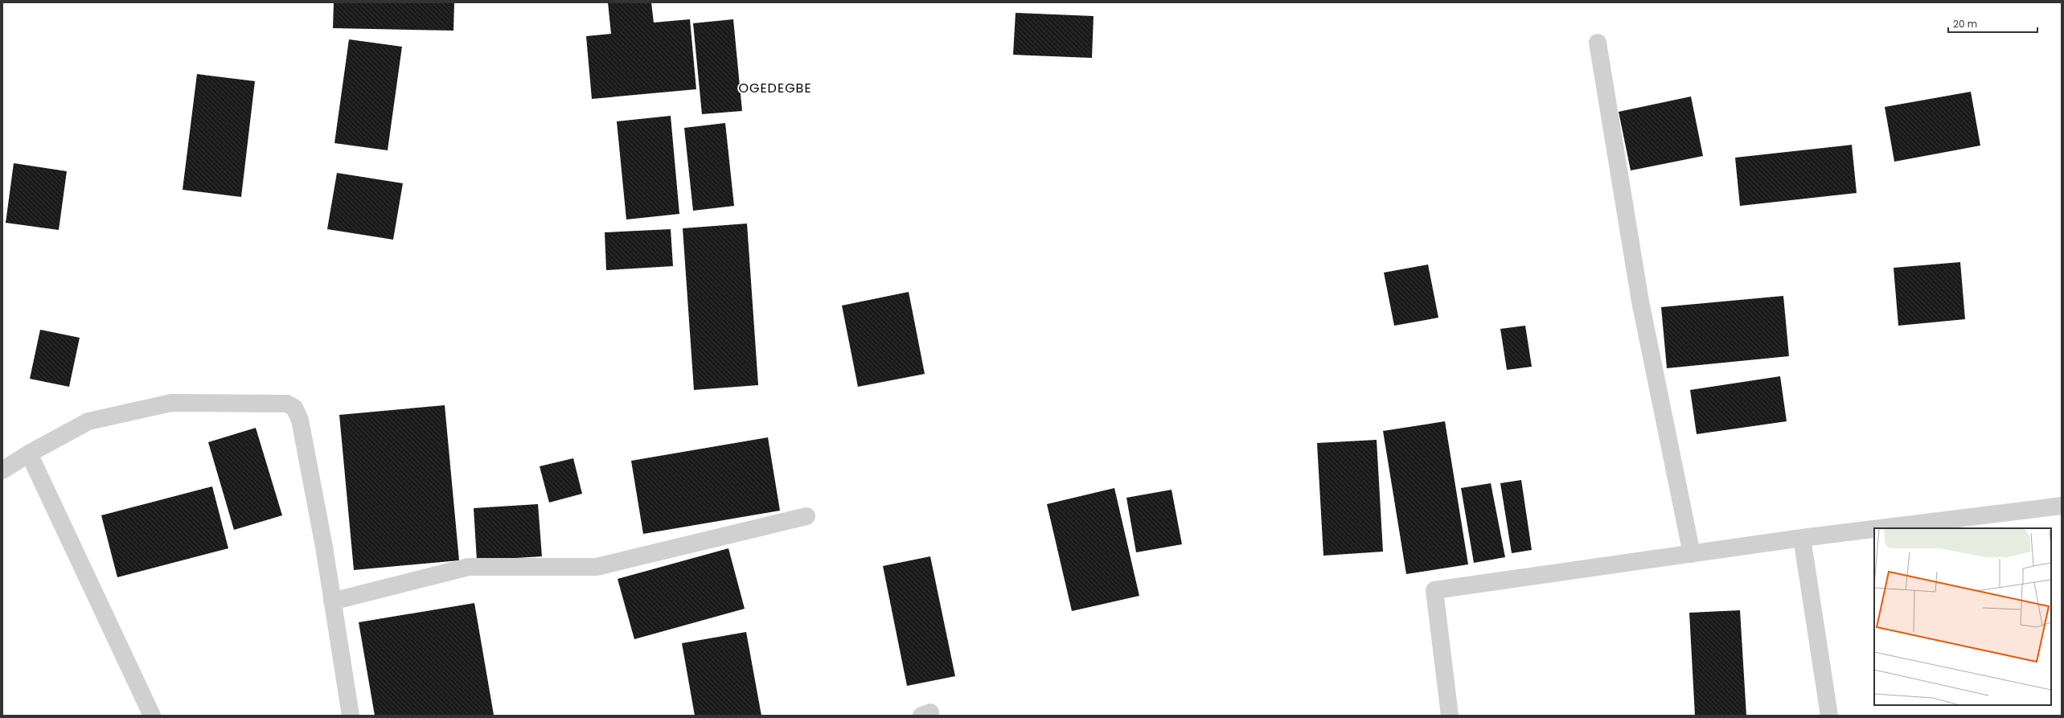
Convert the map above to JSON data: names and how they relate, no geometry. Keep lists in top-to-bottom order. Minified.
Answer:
{"districts":["OGEDEGBE"],"scale_bar":"20 m"}
